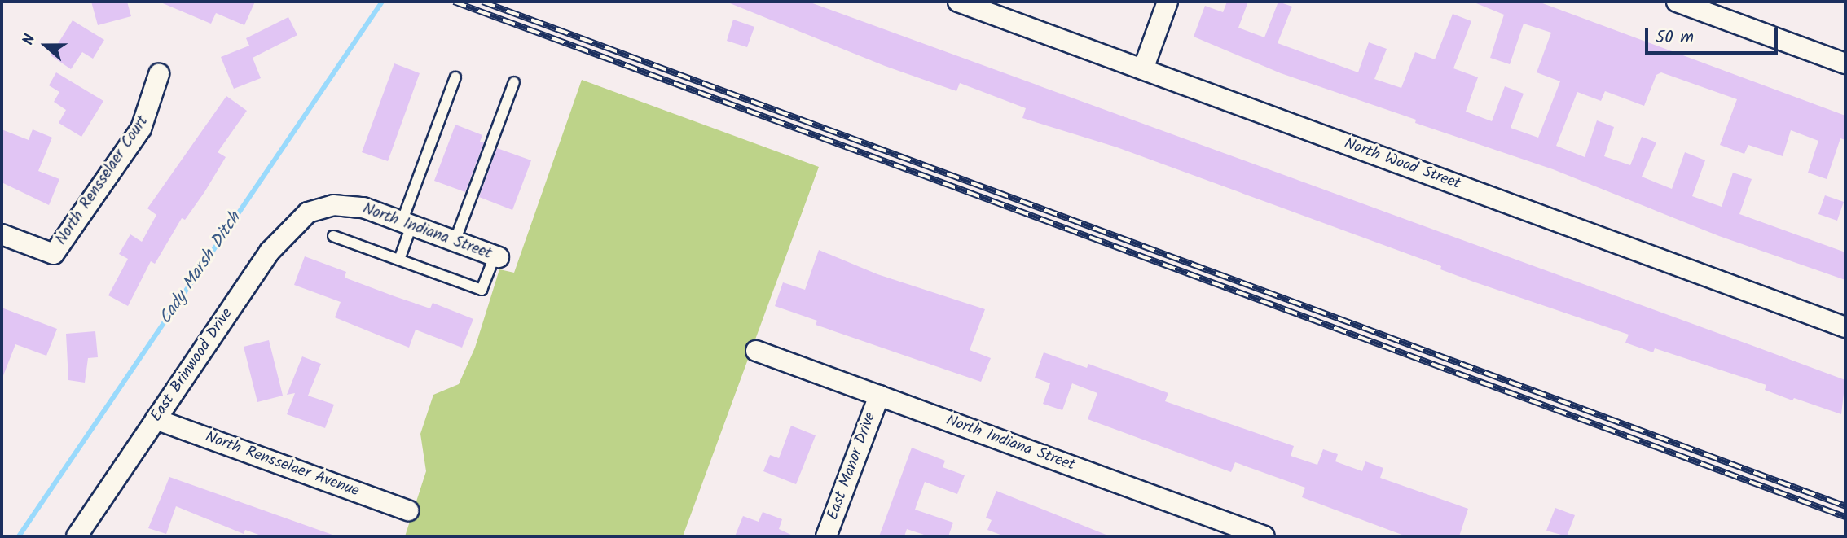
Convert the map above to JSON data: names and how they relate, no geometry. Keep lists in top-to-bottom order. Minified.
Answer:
{"streets":{"street":["North Wood Street","North Rensselaer Court","North Indiana Street","East Brinwood Drive","North Rensselaer Avenue","East Manor Drive"]},"crossings":[["North Indiana Street","East Brinwood Drive"],["North Indiana Street","East Manor Drive"],["East Brinwood Drive","North Rensselaer Avenue"]],"water":["Cady Marsh Ditch"],"scale_bar":"50 m","north":"left"}
